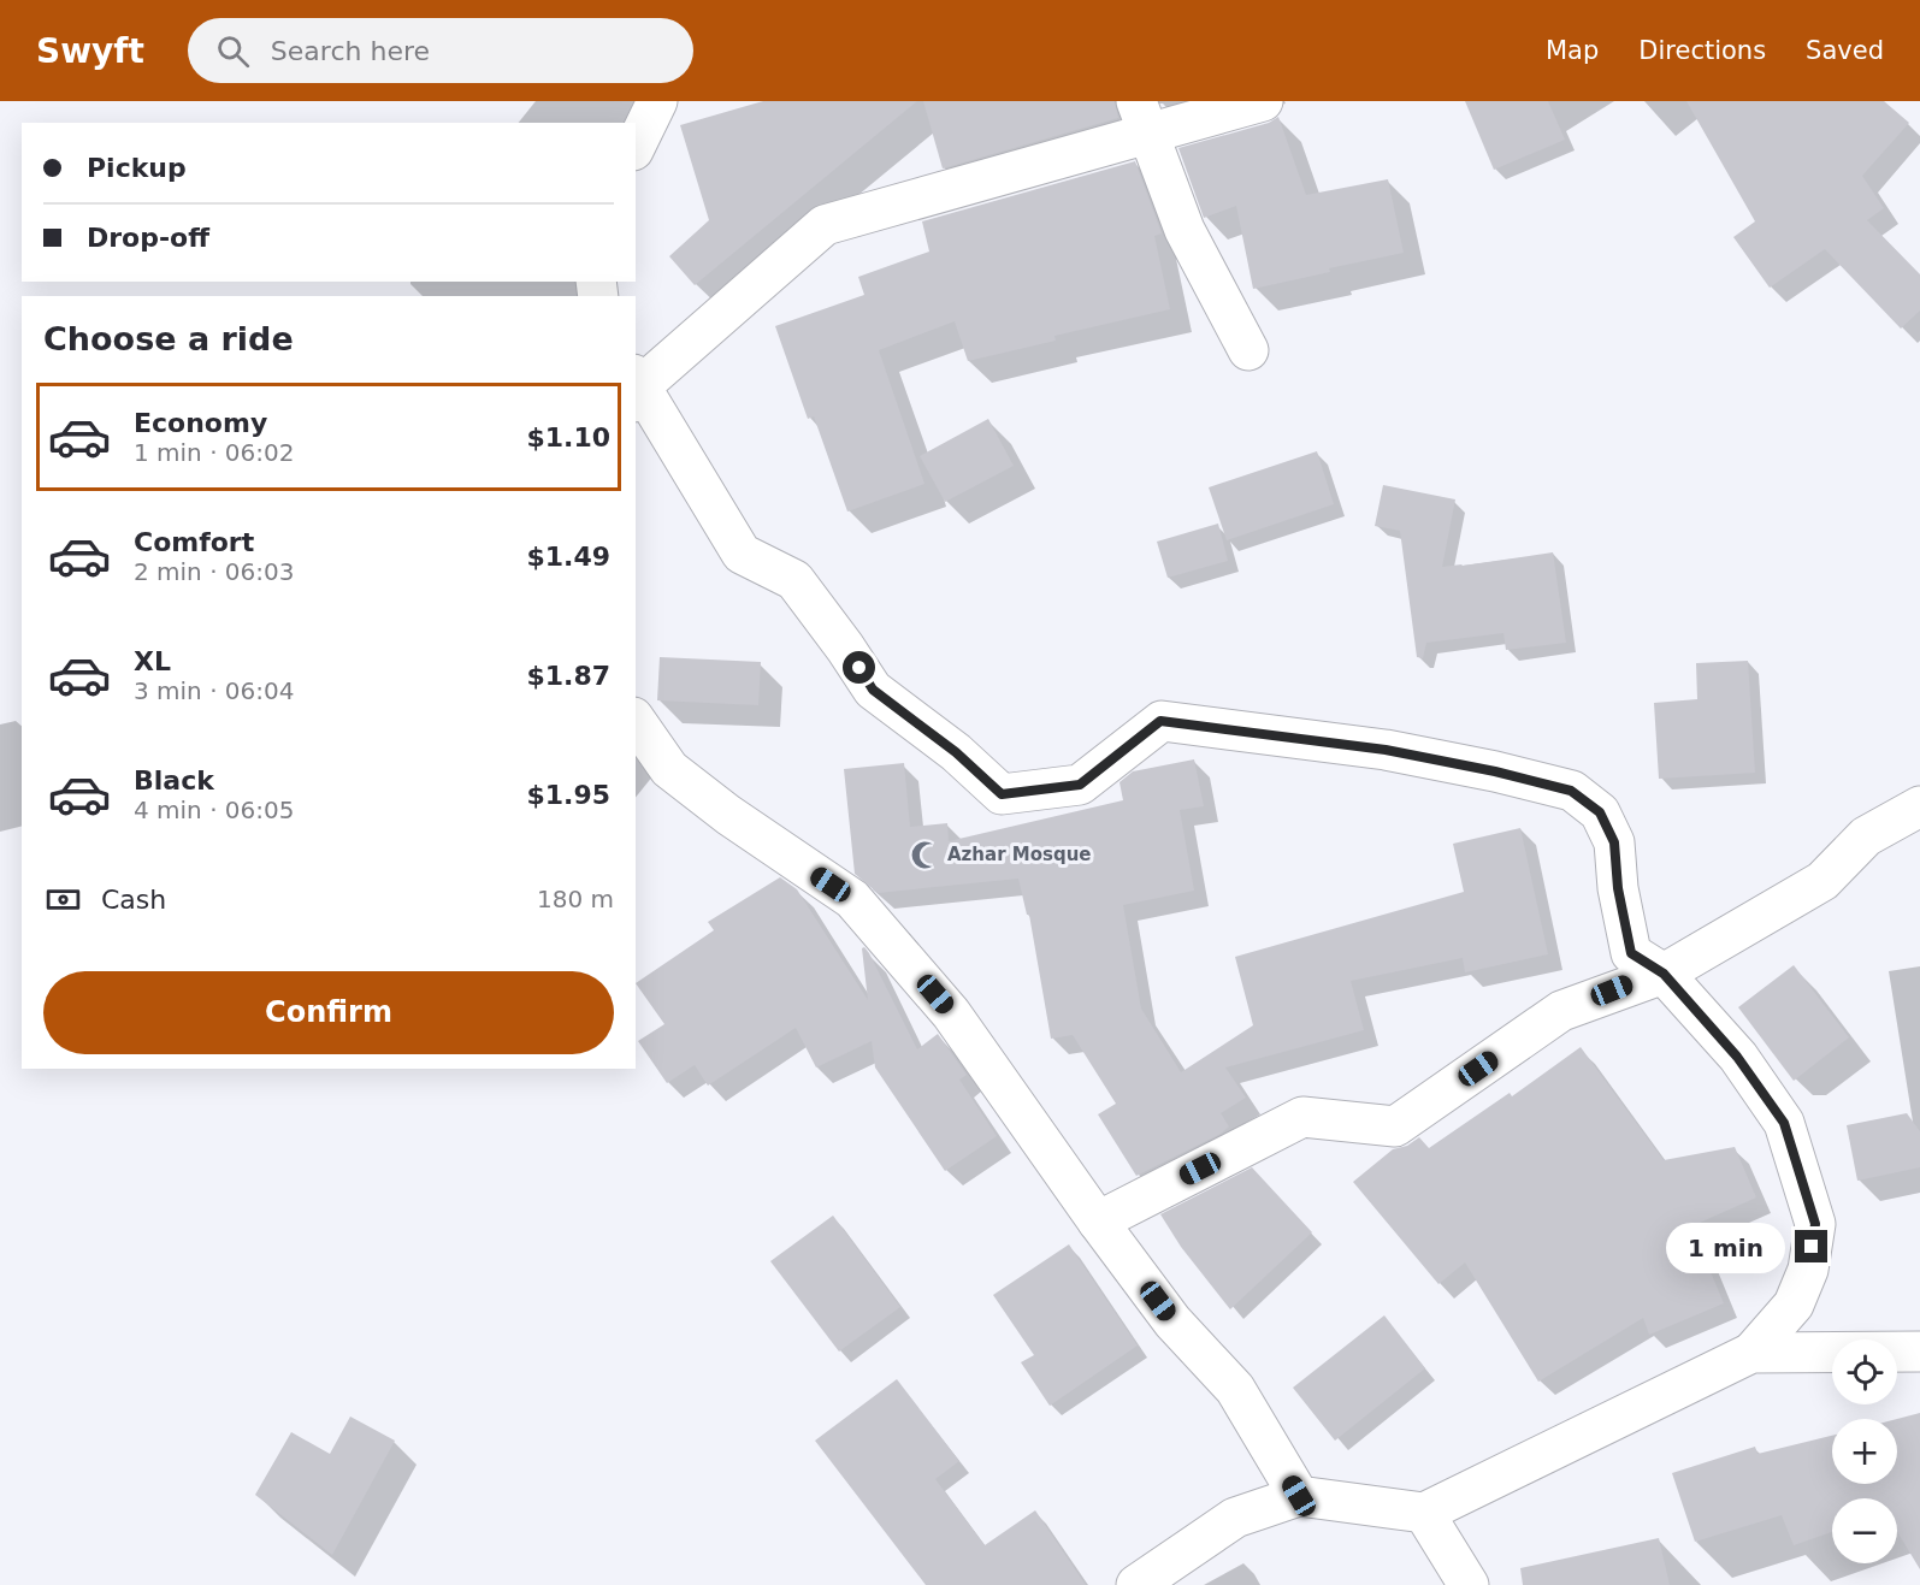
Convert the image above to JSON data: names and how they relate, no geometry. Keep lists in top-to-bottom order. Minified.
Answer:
{"places":{"mosque":["Azhar Mosque"]},"page":{"header":"Swyft","search":"Search here","nav":["Map","Directions","Saved"],"banner":["Pickup","Drop-off"],"heading":"Choose a ride","list":[{"name":"Economy","note":"1 min · 06:02","value":"$1.10"},{"name":"Comfort","note":"2 min · 06:03","value":"$1.49"},{"name":"XL","note":"3 min · 06:04","value":"$1.87"},{"name":"Black","note":"4 min · 06:05","value":"$1.95"}],"pay":["Cash","180 m"],"buttons":"Confirm","bubble":"1 min","map_buttons":["+","−"]}}
